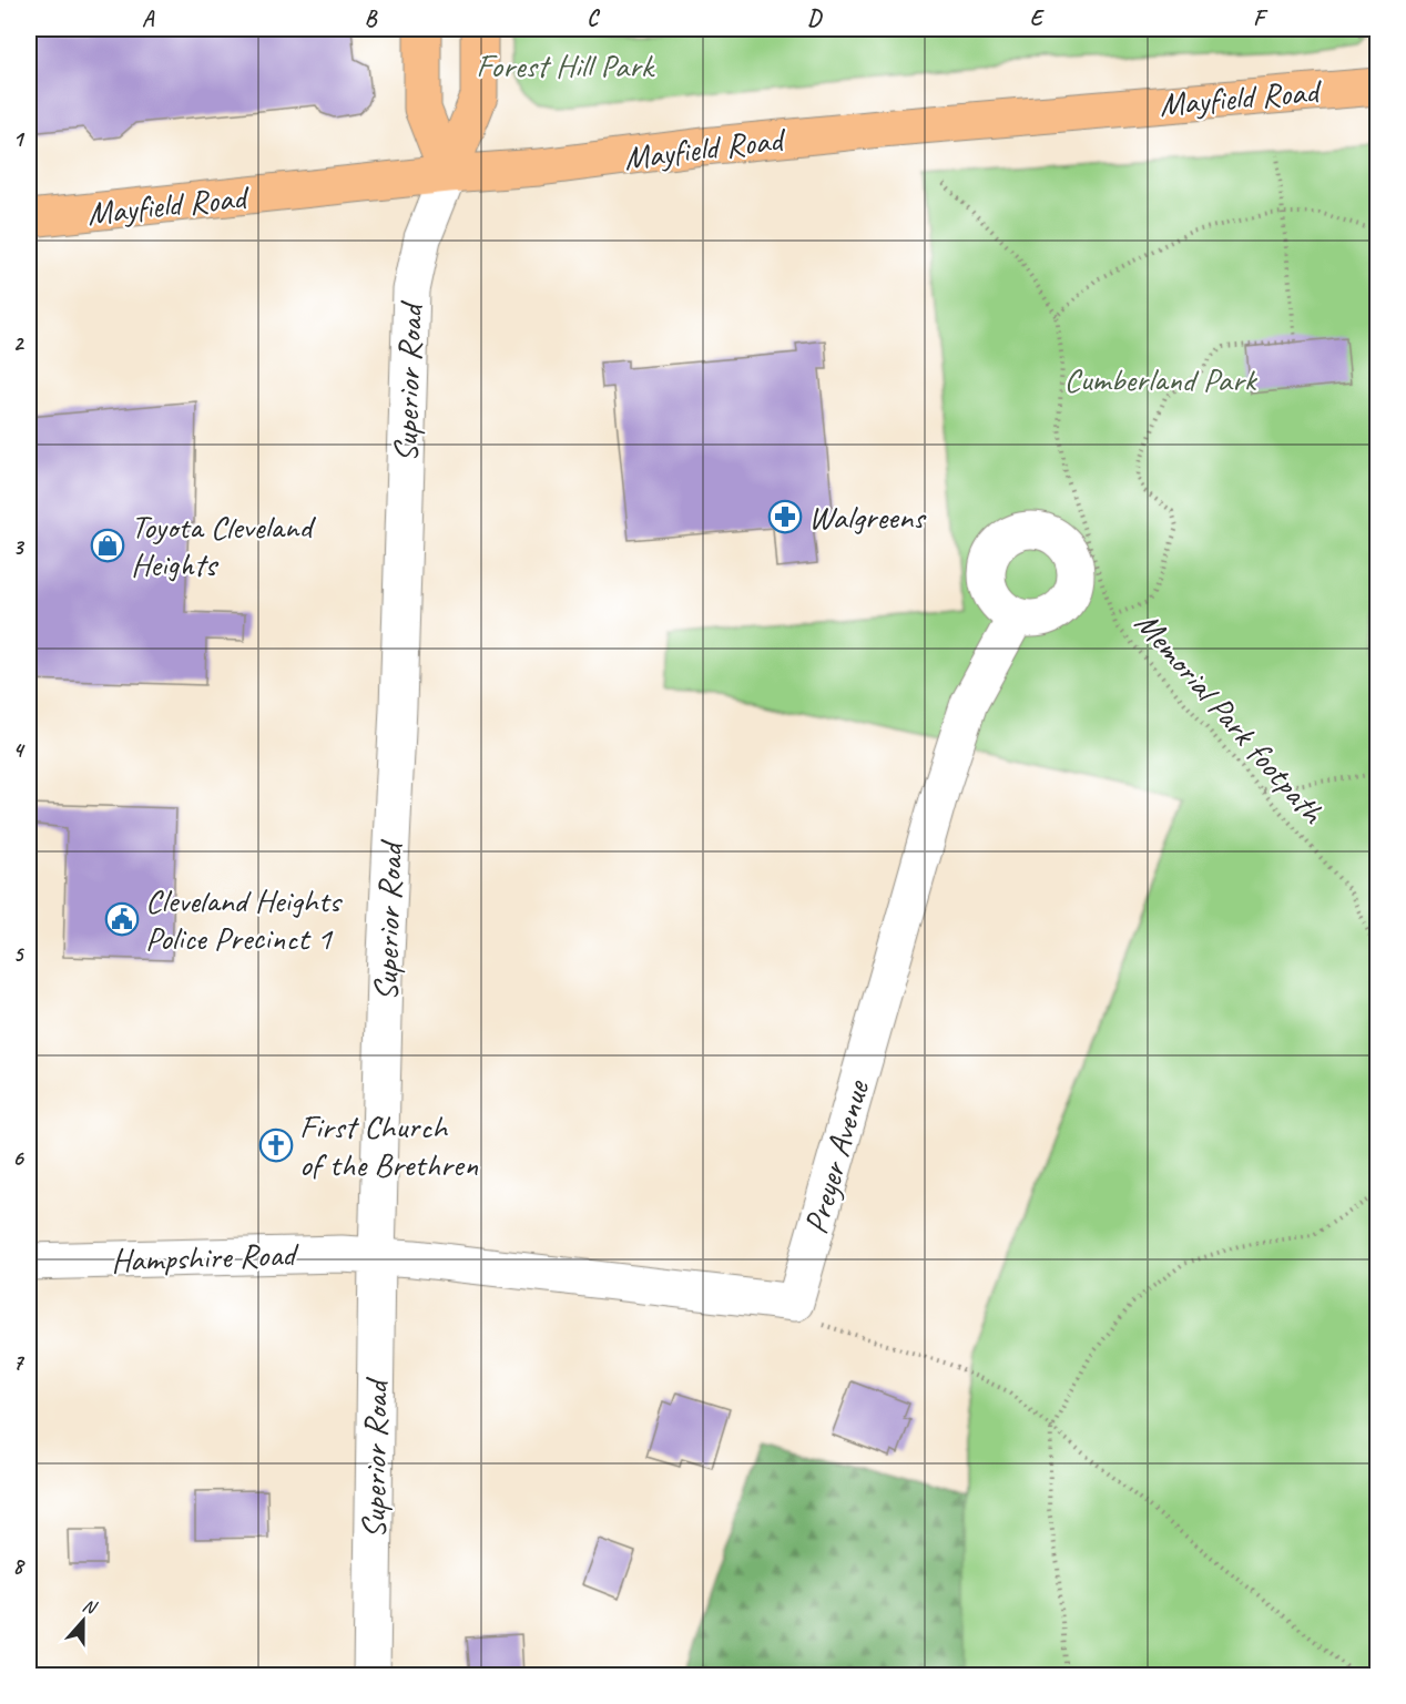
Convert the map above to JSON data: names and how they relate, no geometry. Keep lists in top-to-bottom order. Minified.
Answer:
{"streets":{"main road":["Mayfield Road","Superior Road"],"street":["Preyer Avenue","Hampshire Road"],"path":["Memorial Park footpath"]},"crossings":[["Mayfield Road","Superior Road"],["Superior Road","Preyer Avenue"],["Superior Road","Hampshire Road"],["Preyer Avenue","Hampshire Road"]],"parks":["Forest Hill Park","Cumberland Park"],"places":{"pharmacy":["Walgreens"],"shop":["Toyota Cleveland Heights"],"public building":["Cleveland Heights Police Precinct 1"],"church":["First Church of the Brethren"]},"north":"top","grid":{"columns":["A","B","C","D","E","F"],"rows":["1","2","3","4","5","6","7","8"]}}
